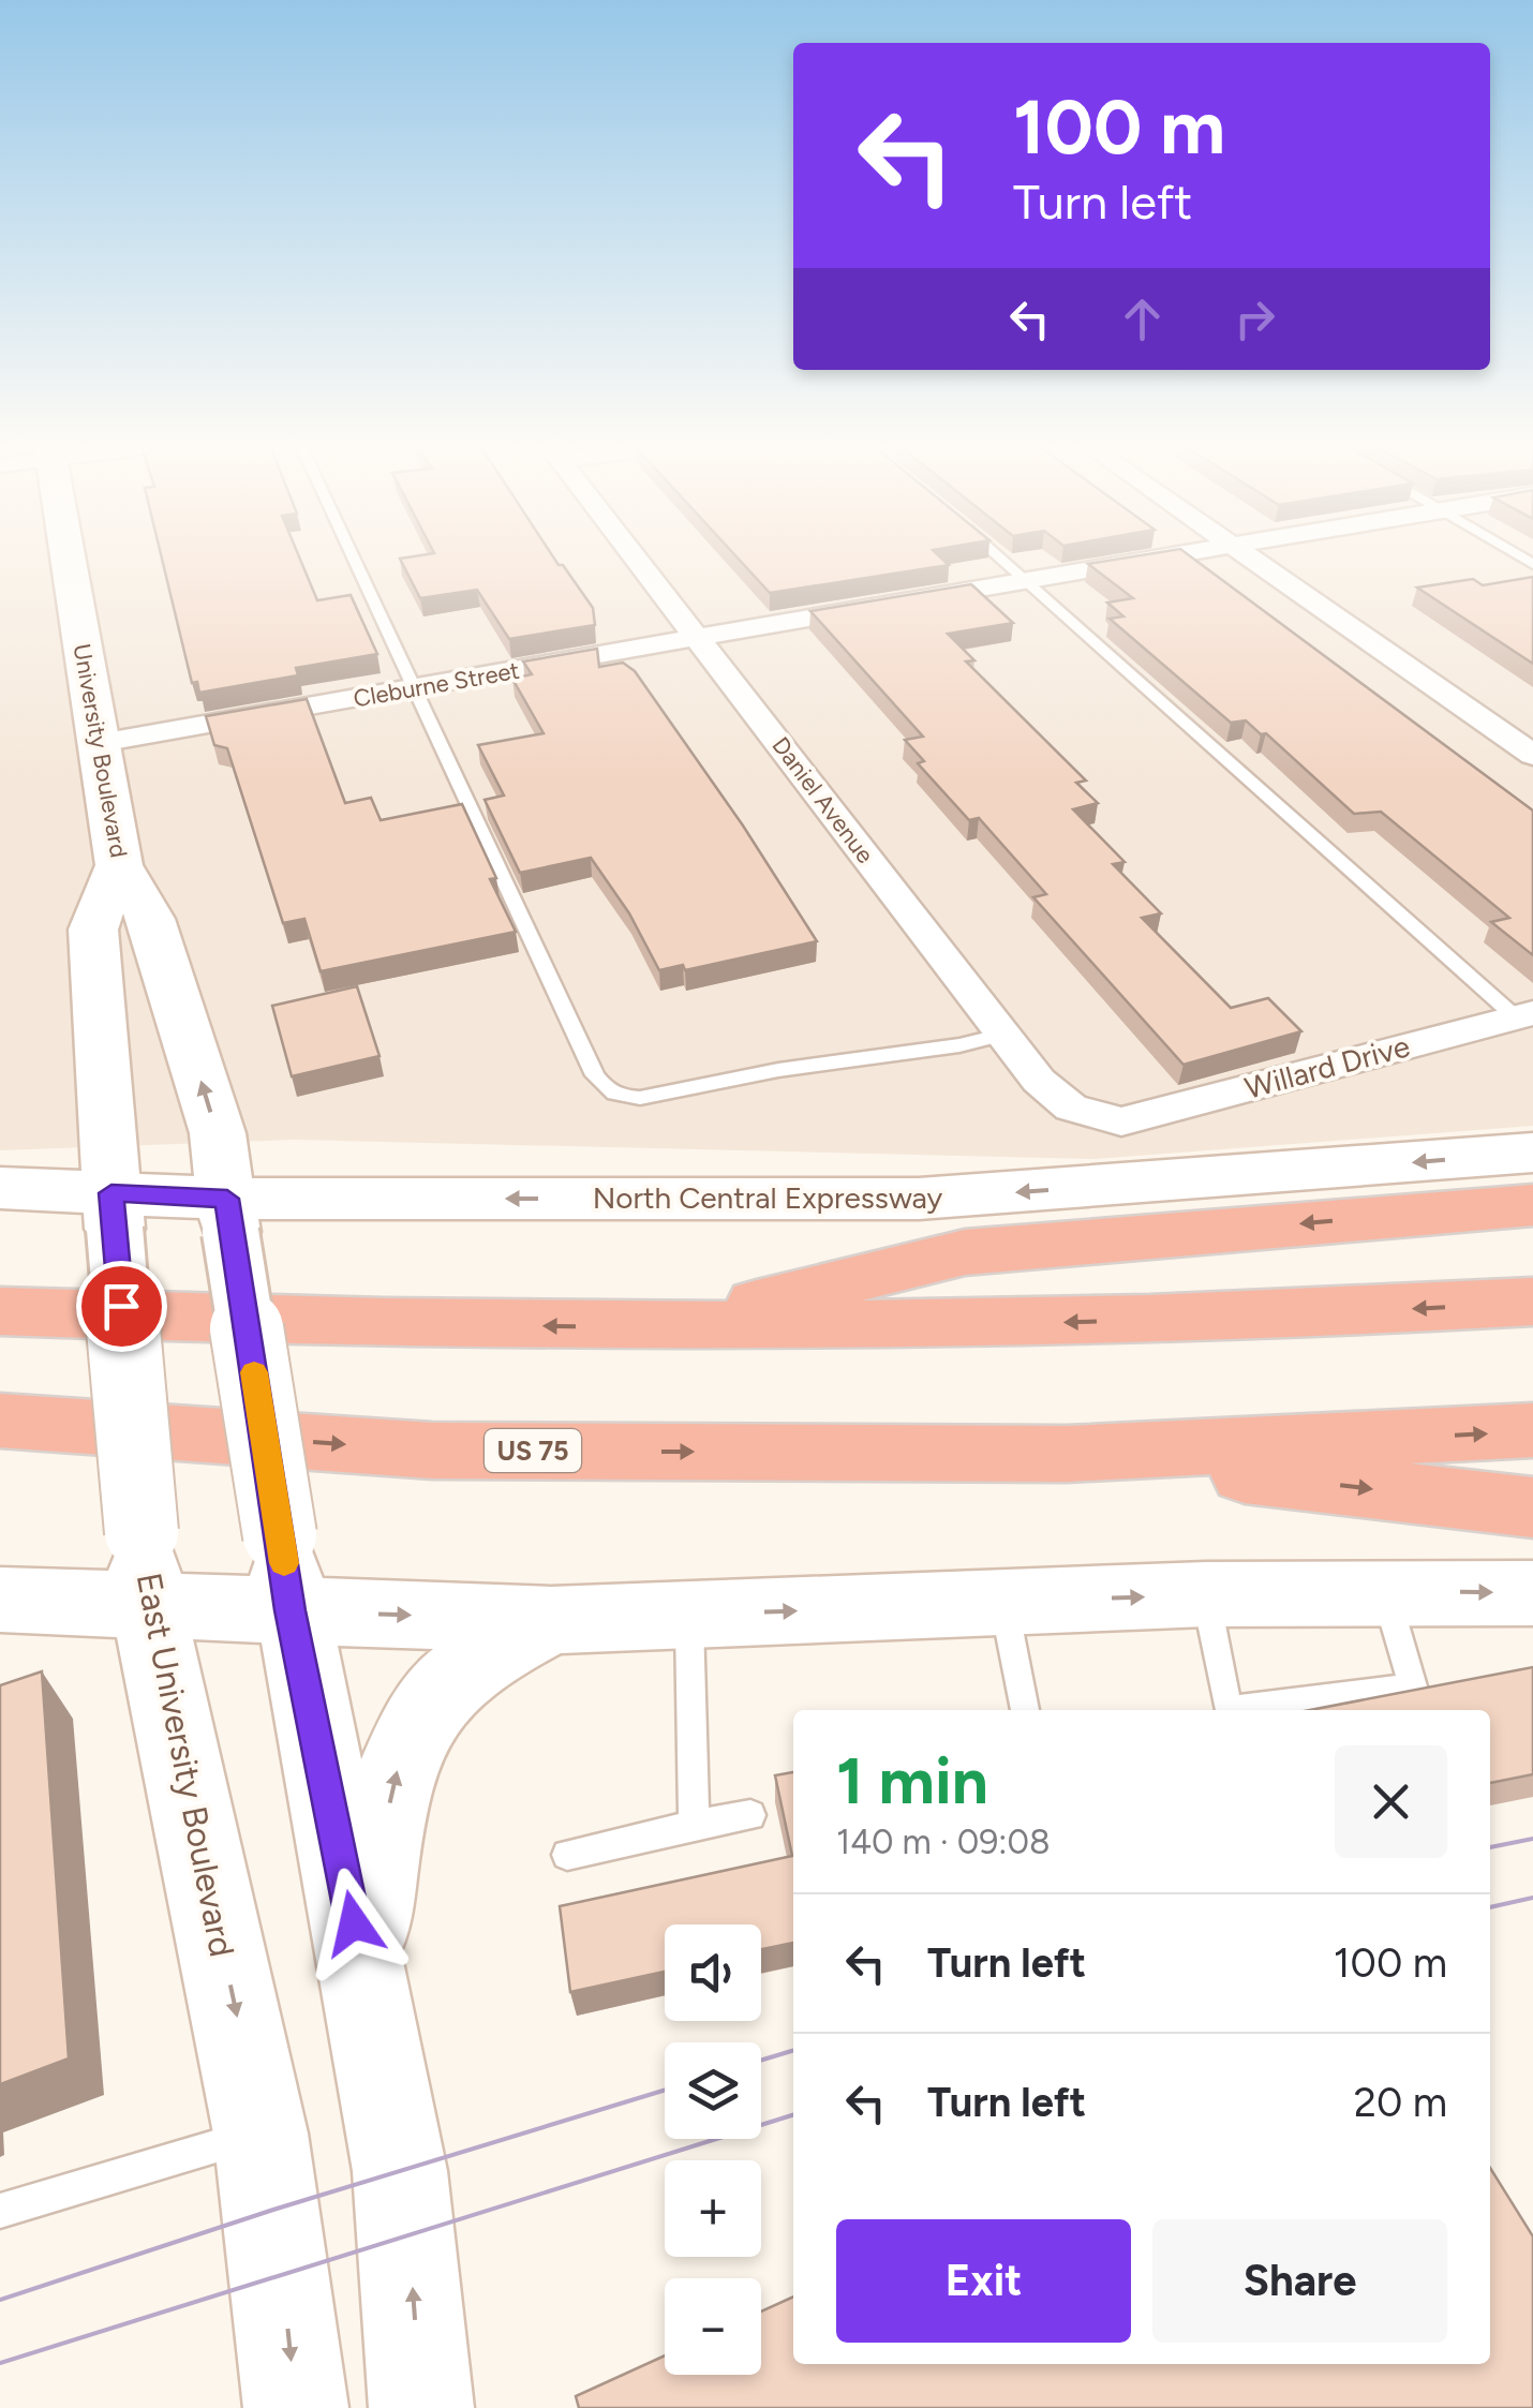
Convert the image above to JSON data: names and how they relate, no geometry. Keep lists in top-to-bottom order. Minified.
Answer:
{"streets":{"highway":["US 75"],"street":["Cleburne Street","University Boulevard","Daniel Avenue","Willard Drive","North Central Expressway","East University Boulevard"]},"crossings":[["Cleburne Street","University Boulevard"],["Cleburne Street","Daniel Avenue"],["University Boulevard","North Central Expressway"],["University Boulevard","East University Boulevard"],["Daniel Avenue","Willard Drive"],["North Central Expressway","East University Boulevard"]],"one_way":["University Boulevard"],"page":{"turn":["100 m","Turn left"],"heading":["1 min","140 m · 09:08"],"list":[{"name":"Turn left","value":"100 m"},{"name":"Turn left","value":"20 m"}],"map_buttons":["+","−"],"buttons":["Exit","Share"]}}
